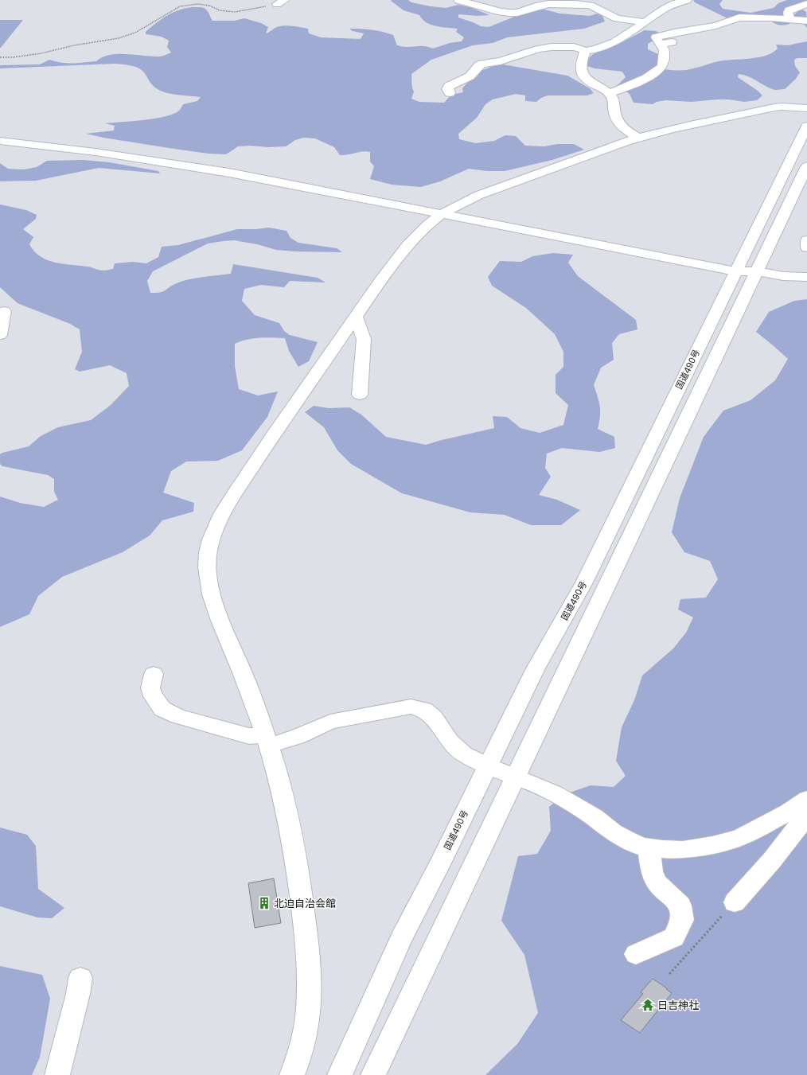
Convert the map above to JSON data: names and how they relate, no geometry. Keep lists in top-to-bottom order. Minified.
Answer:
{"streets":{"main road":["国道490号"]},"places":{"building":["北迫自治会館"],"temple":["日吉神社"]}}
